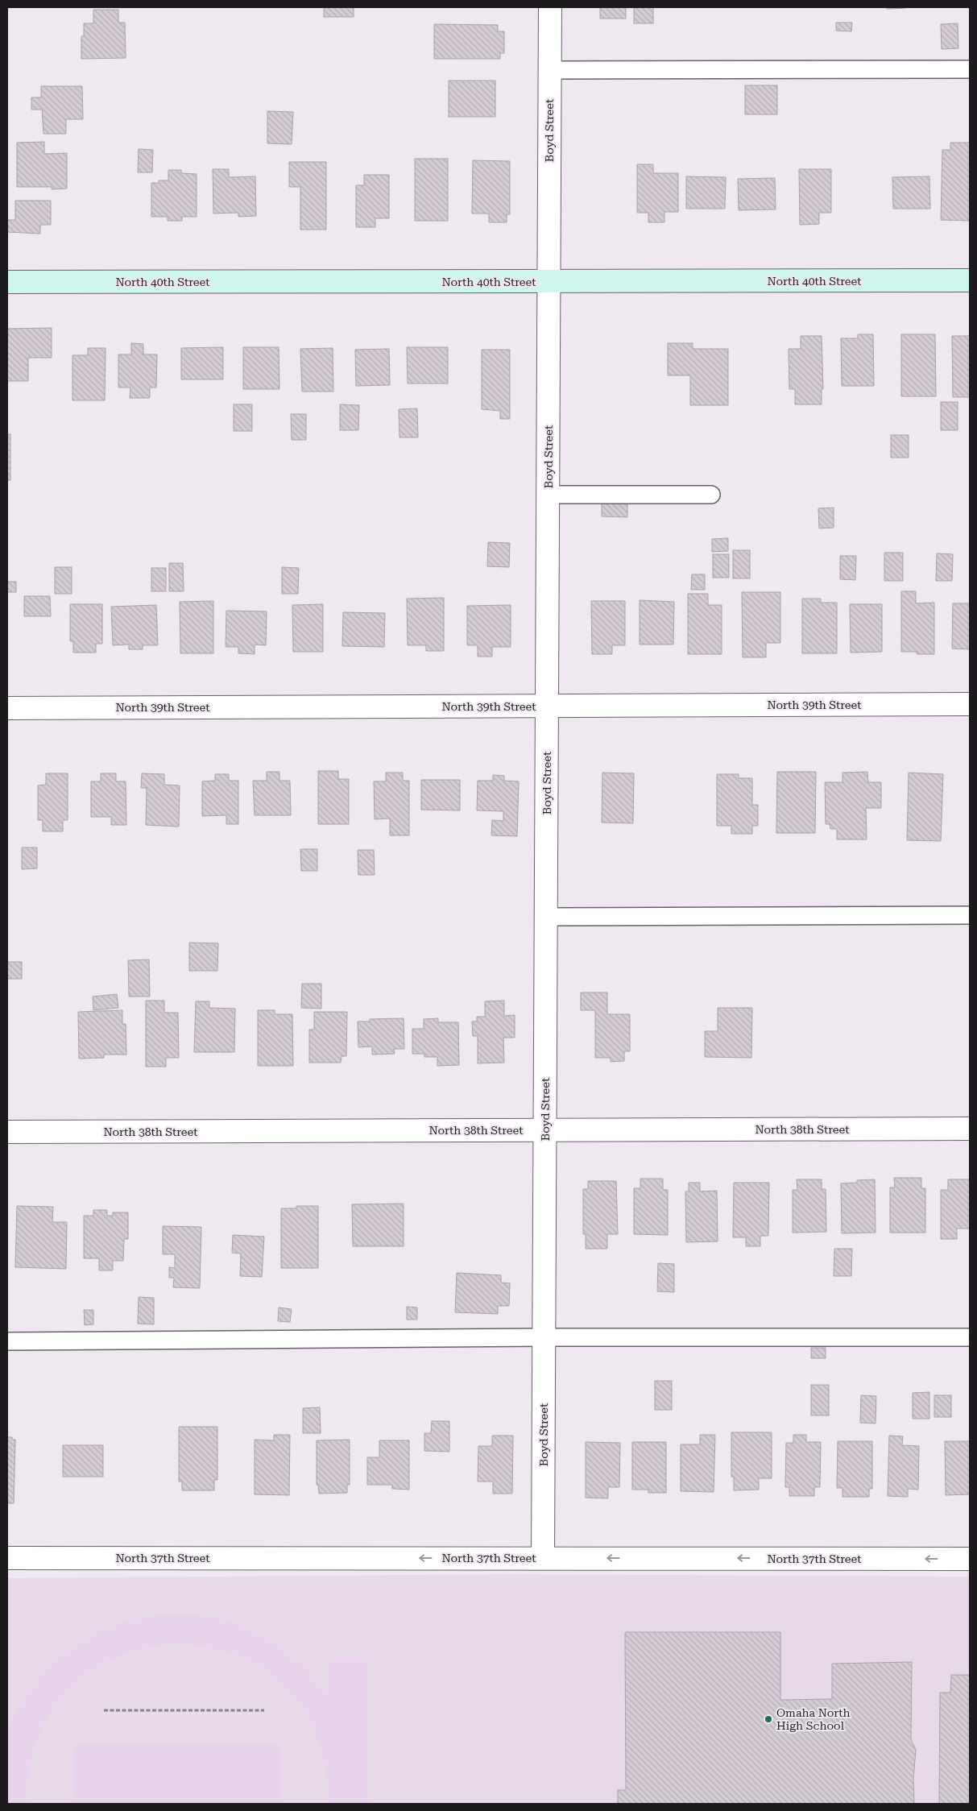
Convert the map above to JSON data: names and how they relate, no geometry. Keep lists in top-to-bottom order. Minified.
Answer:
{"streets":{"street":["Boyd Street","North 40th Street","North 39th Street","North 38th Street","North 37th Street"]},"crossings":[["Boyd Street","North 40th Street"],["Boyd Street","North 39th Street"],["Boyd Street","North 38th Street"],["Boyd Street","North 37th Street"]],"one_way":["North 37th Street"],"places":["Omaha North High School"]}
